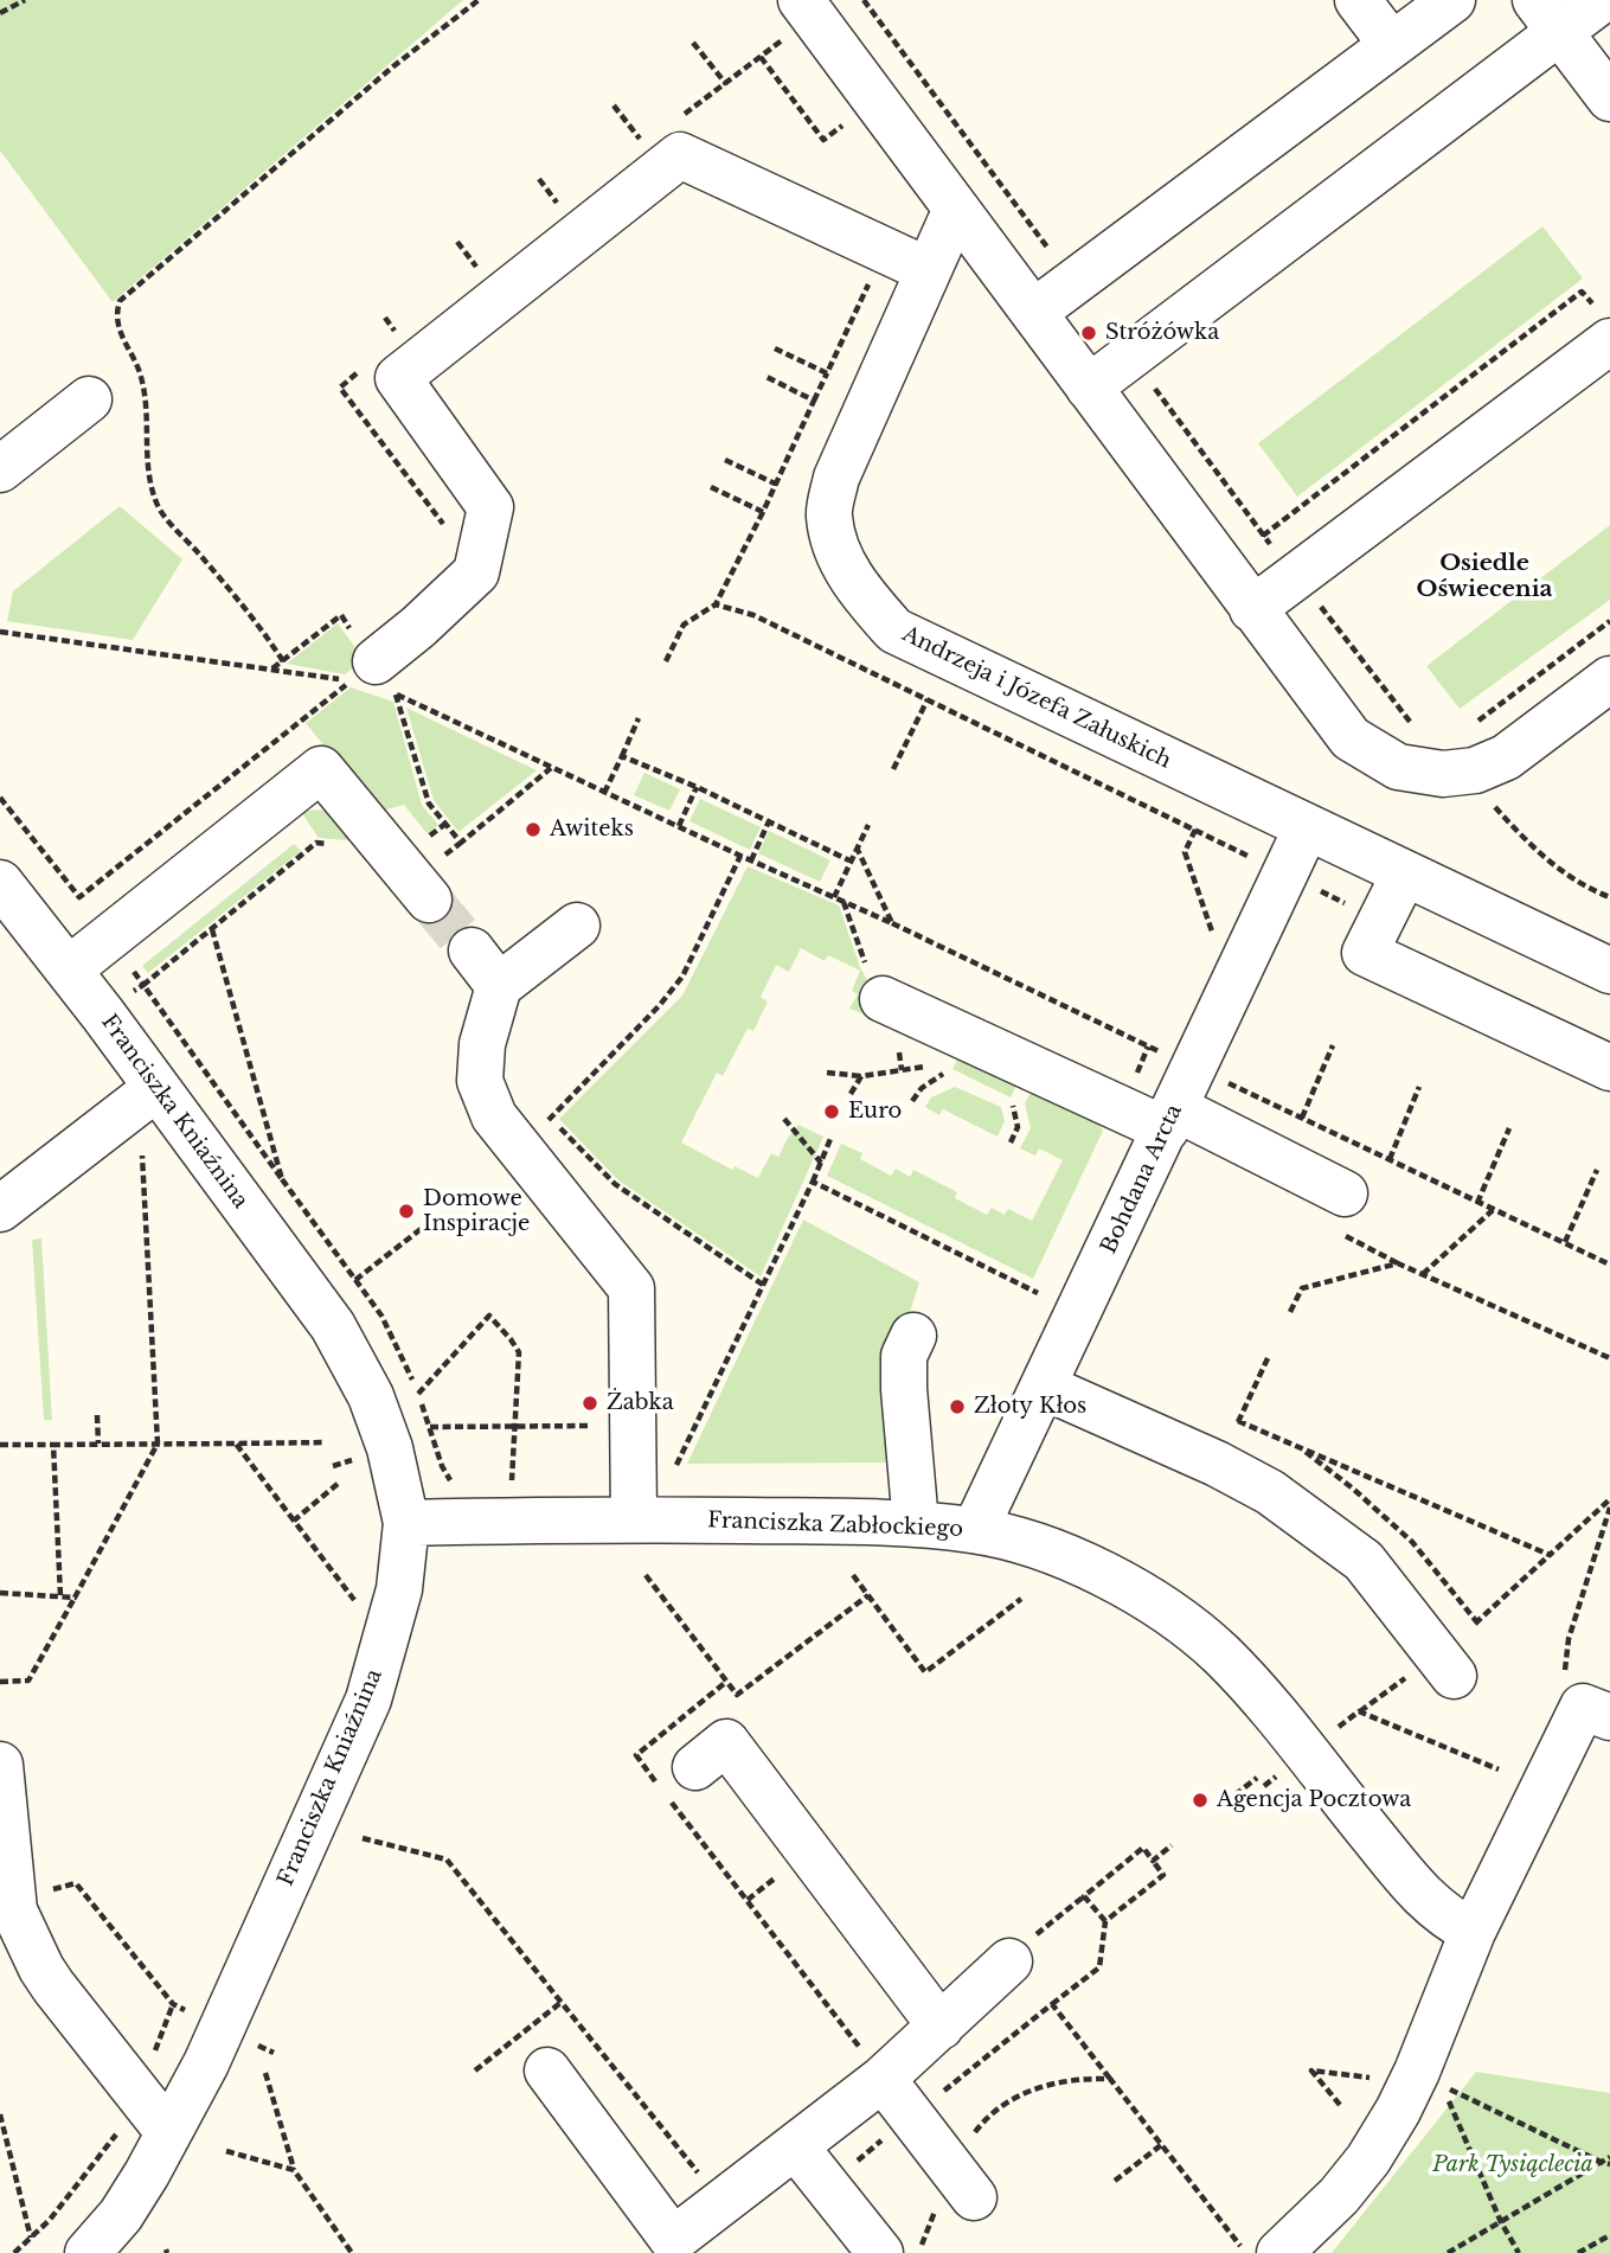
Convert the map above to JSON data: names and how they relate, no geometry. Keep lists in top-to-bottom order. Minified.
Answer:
{"streets":{"street":["Andrzeja i Józefa Załuskich","Franciszka Kniaźnina","Bohdana Arcta","Franciszka Zabłockiego"]},"crossings":[["Andrzeja i Józefa Załuskich","Bohdana Arcta"],["Franciszka Kniaźnina","Franciszka Zabłockiego"],["Bohdana Arcta","Franciszka Zabłockiego"]],"districts":["Osiedle Oświecenia"],"parks":["Park Tysiąclecia"],"places":["Stróżówka","Awiteks","Euro","Domowe Inspiracje","Żabka","Złoty Kłos","Agencja Pocztowa"]}
